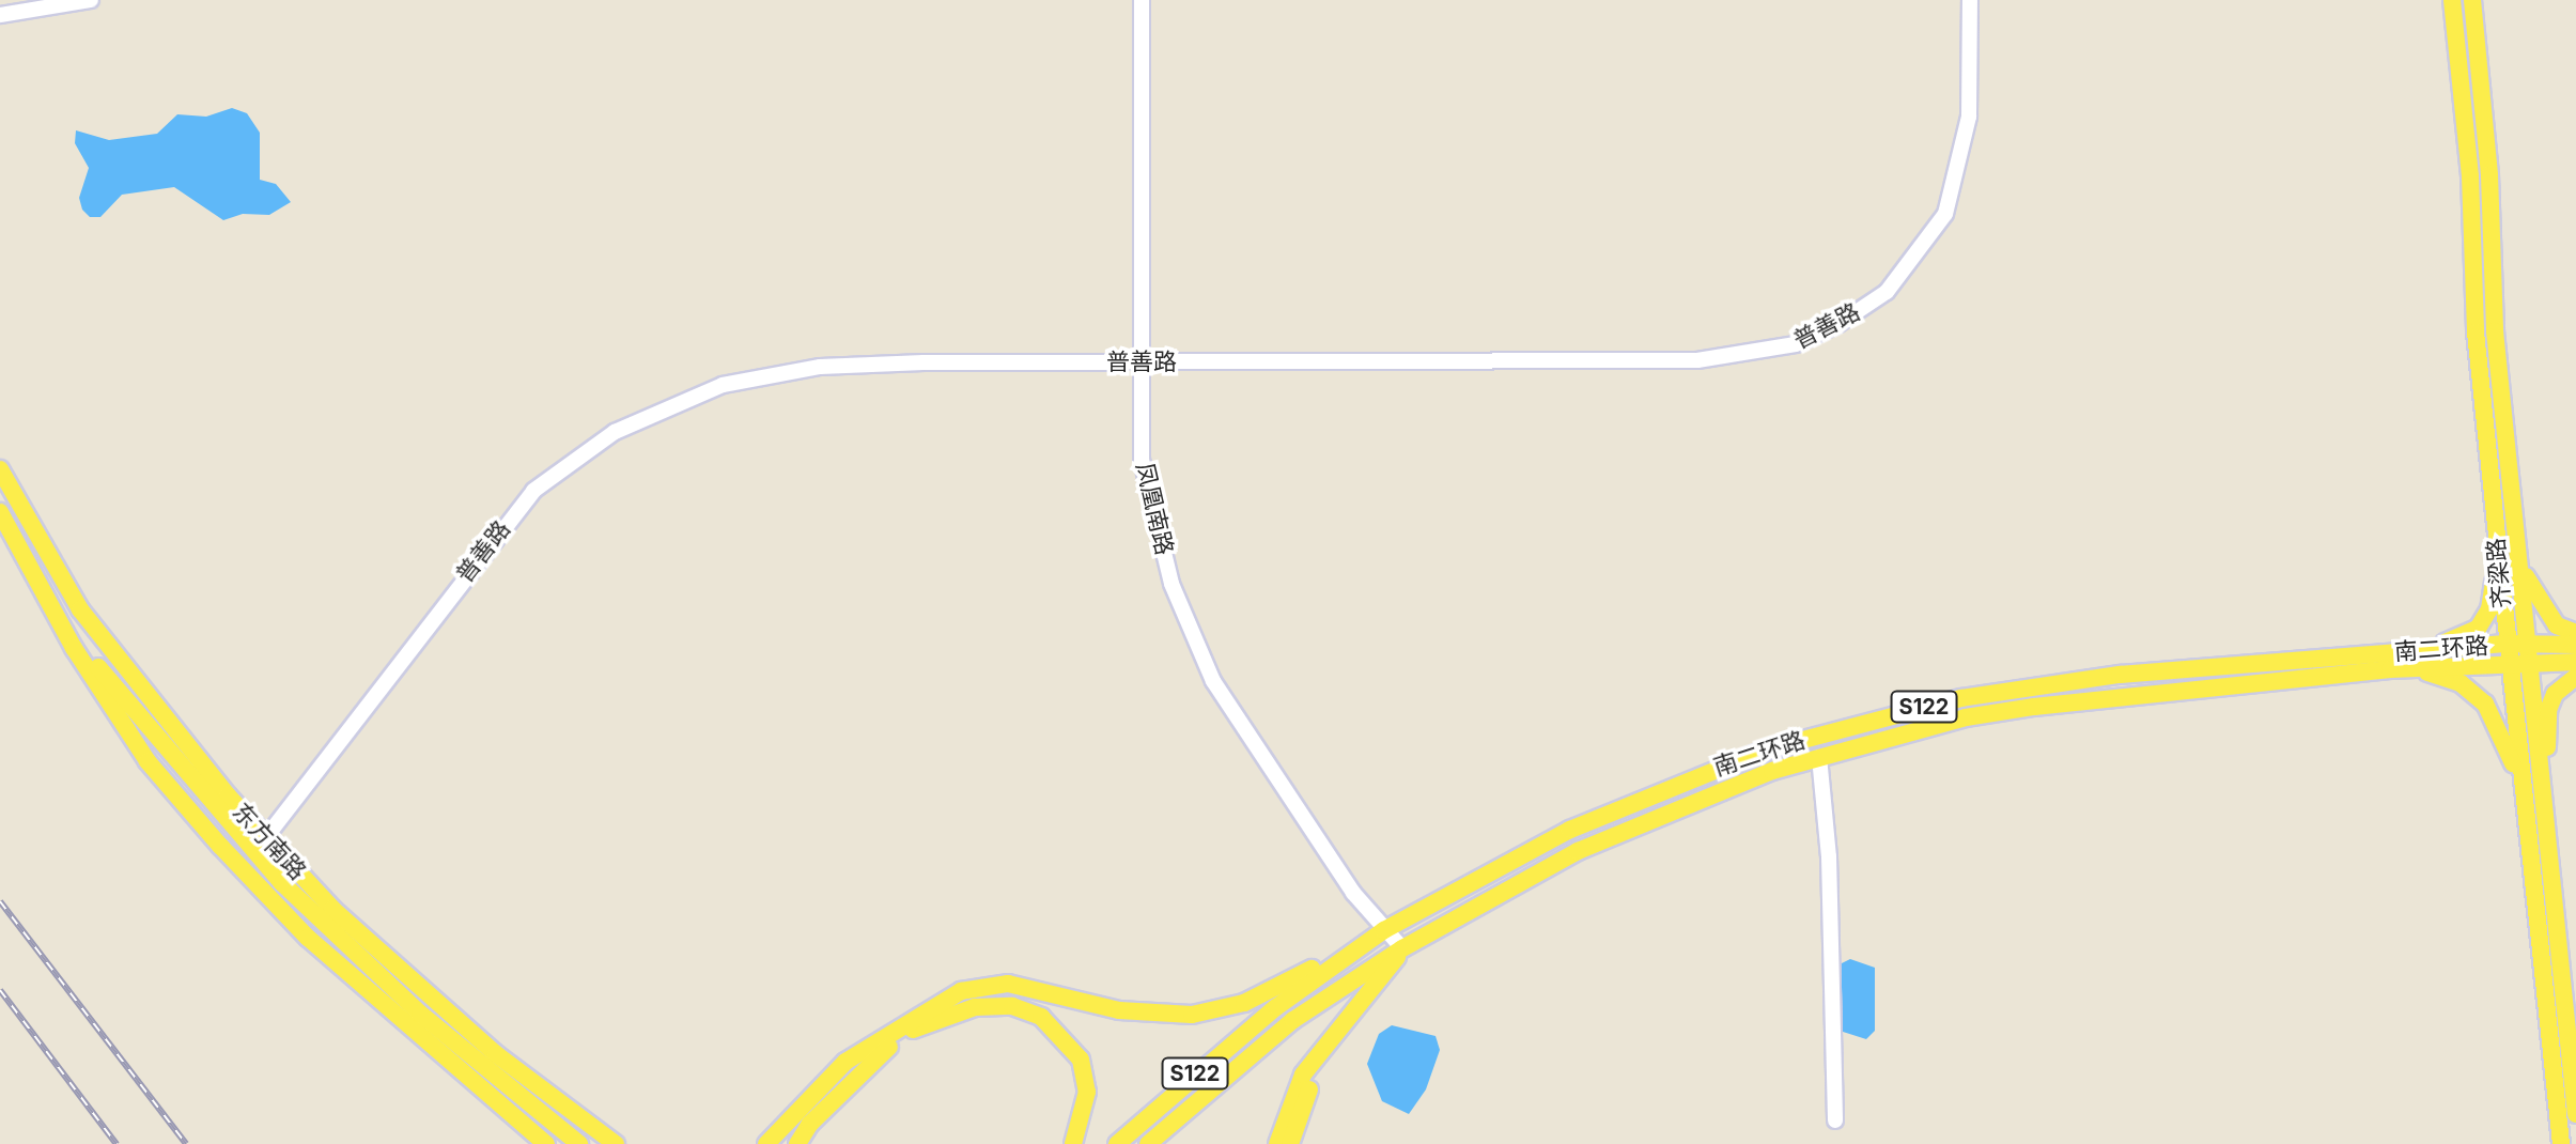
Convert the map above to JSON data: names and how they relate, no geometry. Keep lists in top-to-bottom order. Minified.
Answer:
{"streets":{"main road":["齐梁路","南二环路","S122","东方南路"],"street":["普善路","凤凰南路"]},"crossings":[["普善路","凤凰南路"],["普善路","东方南路"],["凤凰南路","南二环路"],["齐梁路","南二环路"],["齐梁路","S122"],["南二环路","S122"]]}
